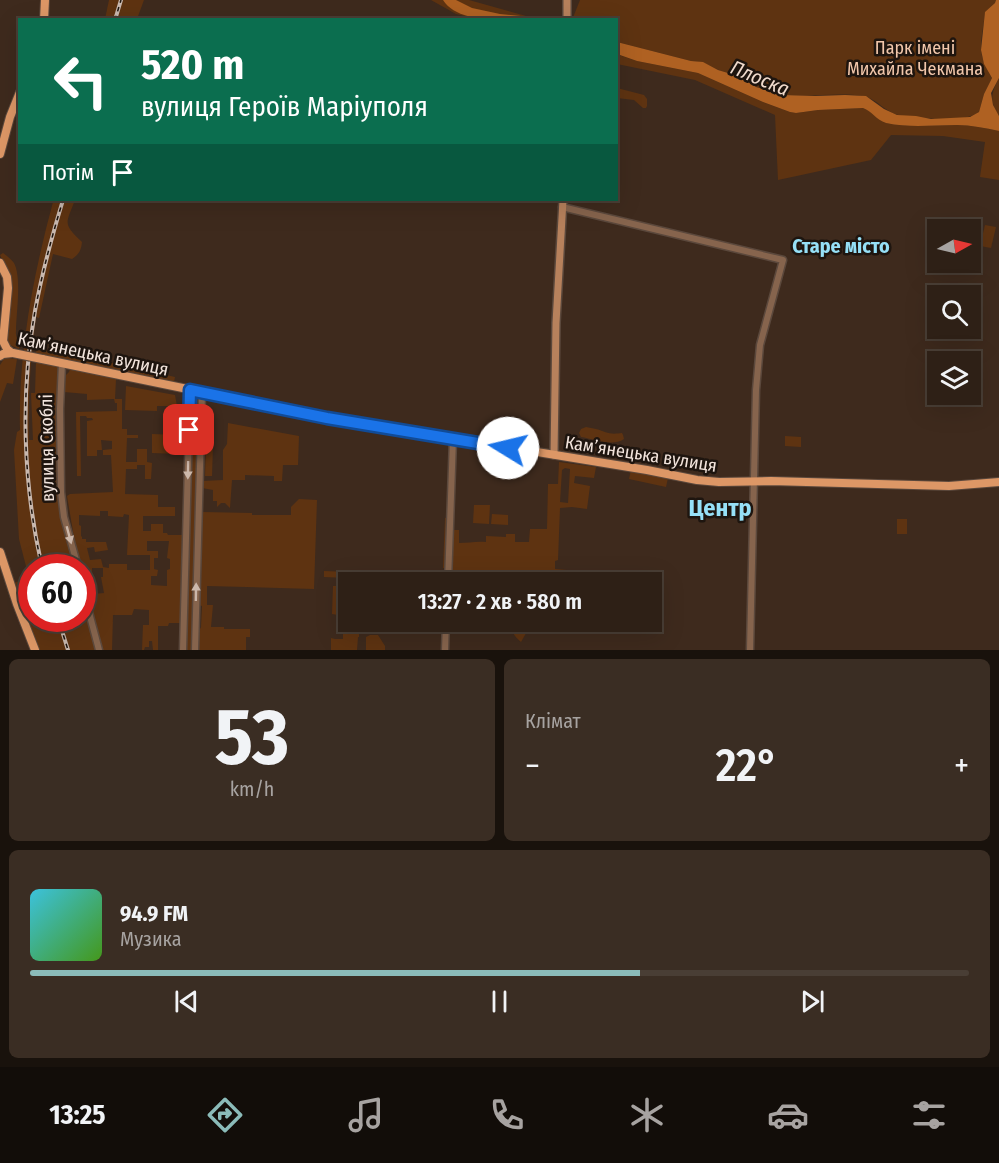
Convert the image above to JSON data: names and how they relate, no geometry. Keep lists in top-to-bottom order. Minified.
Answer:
{"streets":{"main road":["Камʼянецька вулиця"],"street":["вулиця Скоблі"]},"crossings":[["Камʼянецька вулиця","вулиця Скоблі"]],"one_way":["вулиця Скоблі"],"districts":["Старе місто","Центр"],"water":["Плоска"],"parks":["Парк імені Михайла Чекмана"],"north":"right","page":{"turn":["520 m","вулиця Героїв Маріуполя"],"then":"Потім","limit":"60","trip":"13:27 · 2 хв · 580 m","tile":[["53","km/h"],"Клімат"],"heat":["−","22°","+"],"song":["94.9 FM","Музика"],"tabs":"13:25"}}
